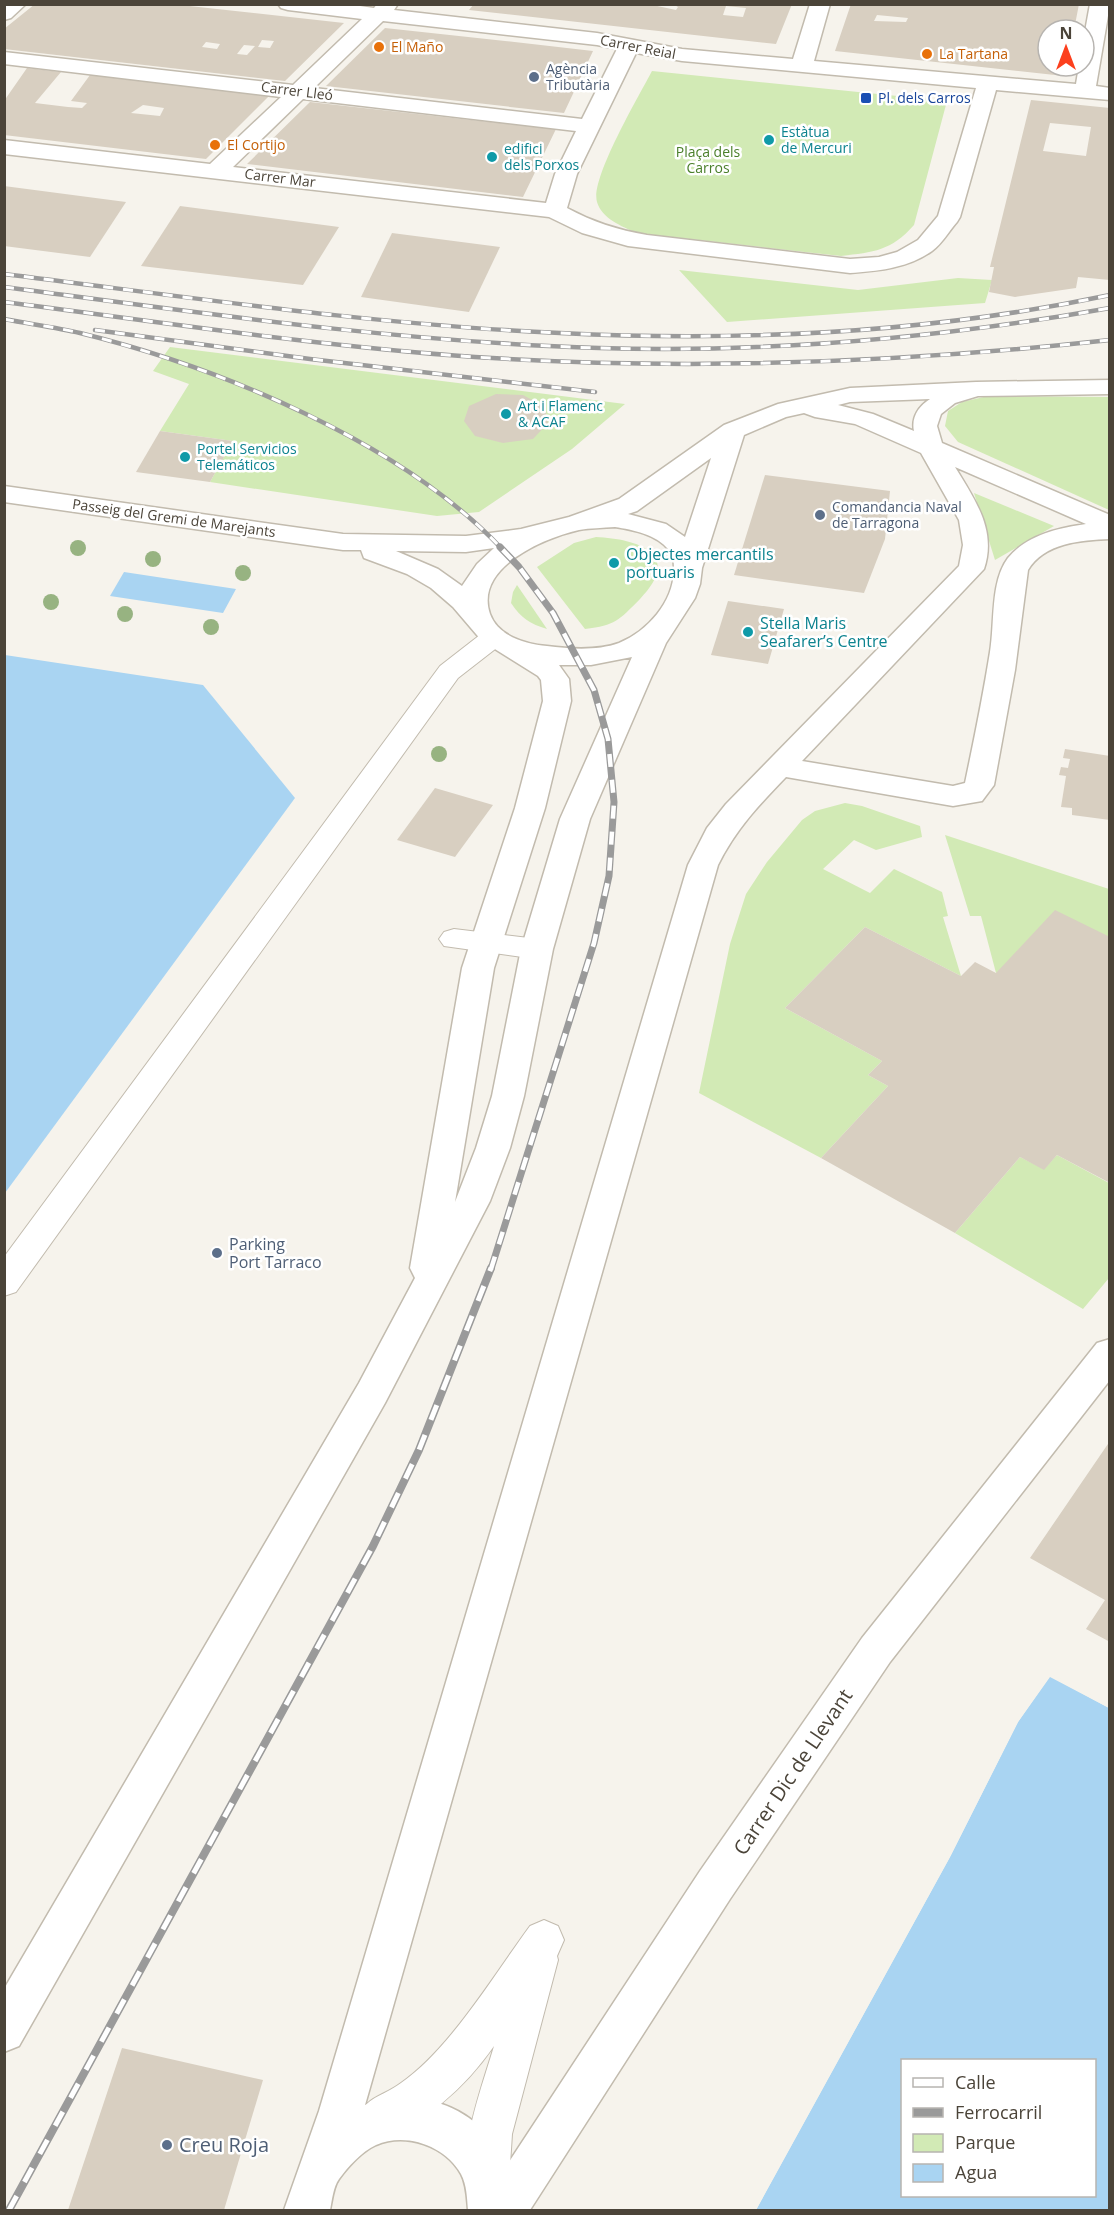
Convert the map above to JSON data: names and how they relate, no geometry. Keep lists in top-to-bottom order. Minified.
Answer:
{"streets":{"street":["Carrer Reial","Carrer Lleó","Carrer Mar","Passeig del Gremi de Marejants","Carrer Dic de Llevant"]},"parks":["Plaça dels Carros"],"places":{"other":["El Maño","La Tartana","Agència Tributària","Estàtua de Mercuri","El Cortijo","edifici dels Porxos","Art i Flamenc & ACAF","Portel Servicios Telemáticos","Comandancia Naval de Tarragona","Objectes mercantils portuaris","Stella Maris Seafarer’s Centre","Parking Port Tarraco","Creu Roja"],"transit":["Pl. dels Carros"]},"legend":["Calle","Ferrocarril","Parque","Agua"],"north":"top"}
